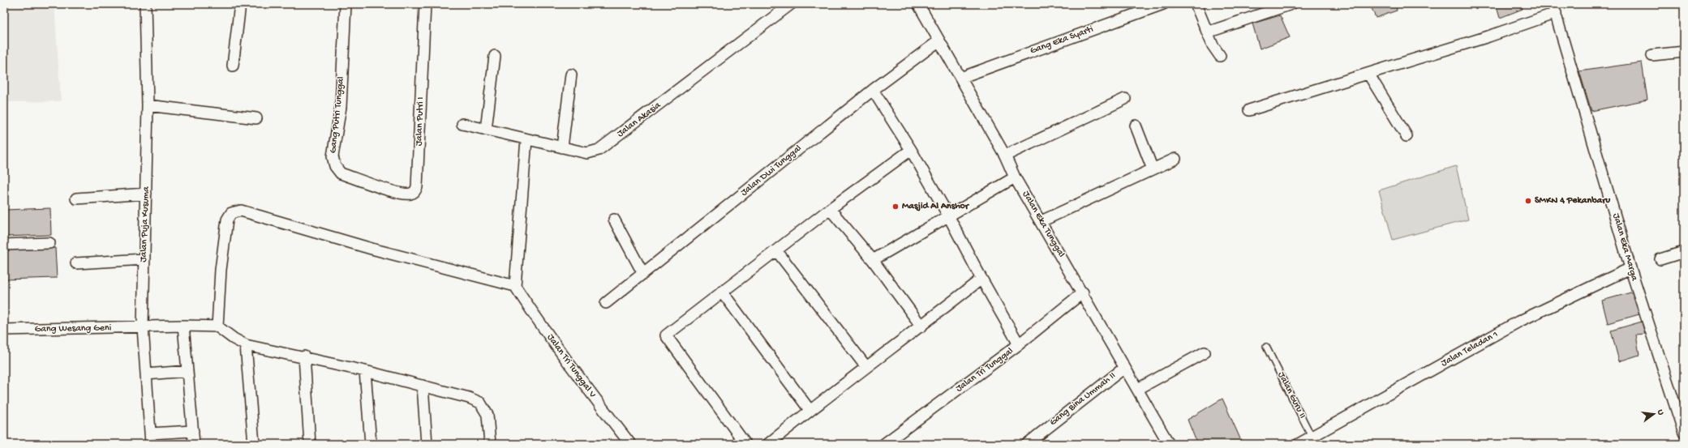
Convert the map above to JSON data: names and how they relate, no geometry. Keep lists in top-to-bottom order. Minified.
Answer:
{"streets":{"street":["Gang Eka Syarti","Gang Putri Tunggal","Jalan Akasia","Jalan Putri I","Jalan Dwi Tunggal","Jalan Puja Kusuma","Jalan Eka Tunggal","Jalan Eka Marga","Gang Wesang Geni","Jalan Teladan 1","Jalan Tri Tunggal V","Jalan Tri Tunggal","Gang Bina Ummah II"],"lane":["Jalan Guru II"]},"crossings":[["Gang Eka Syarti","Jalan Eka Tunggal"],["Gang Putri Tunggal","Jalan Putri I"],["Jalan Dwi Tunggal","Jalan Eka Tunggal"],["Jalan Puja Kusuma","Gang Wesang Geni"],["Jalan Eka Tunggal","Jalan Tri Tunggal"],["Jalan Eka Tunggal","Gang Bina Ummah II"],["Jalan Eka Marga","Jalan Teladan 1"],["Jalan Teladan 1","Jalan Guru II"]],"places":["SMKN 4 Pekanbaru","Masjid Al Anshor"],"north":"right"}
